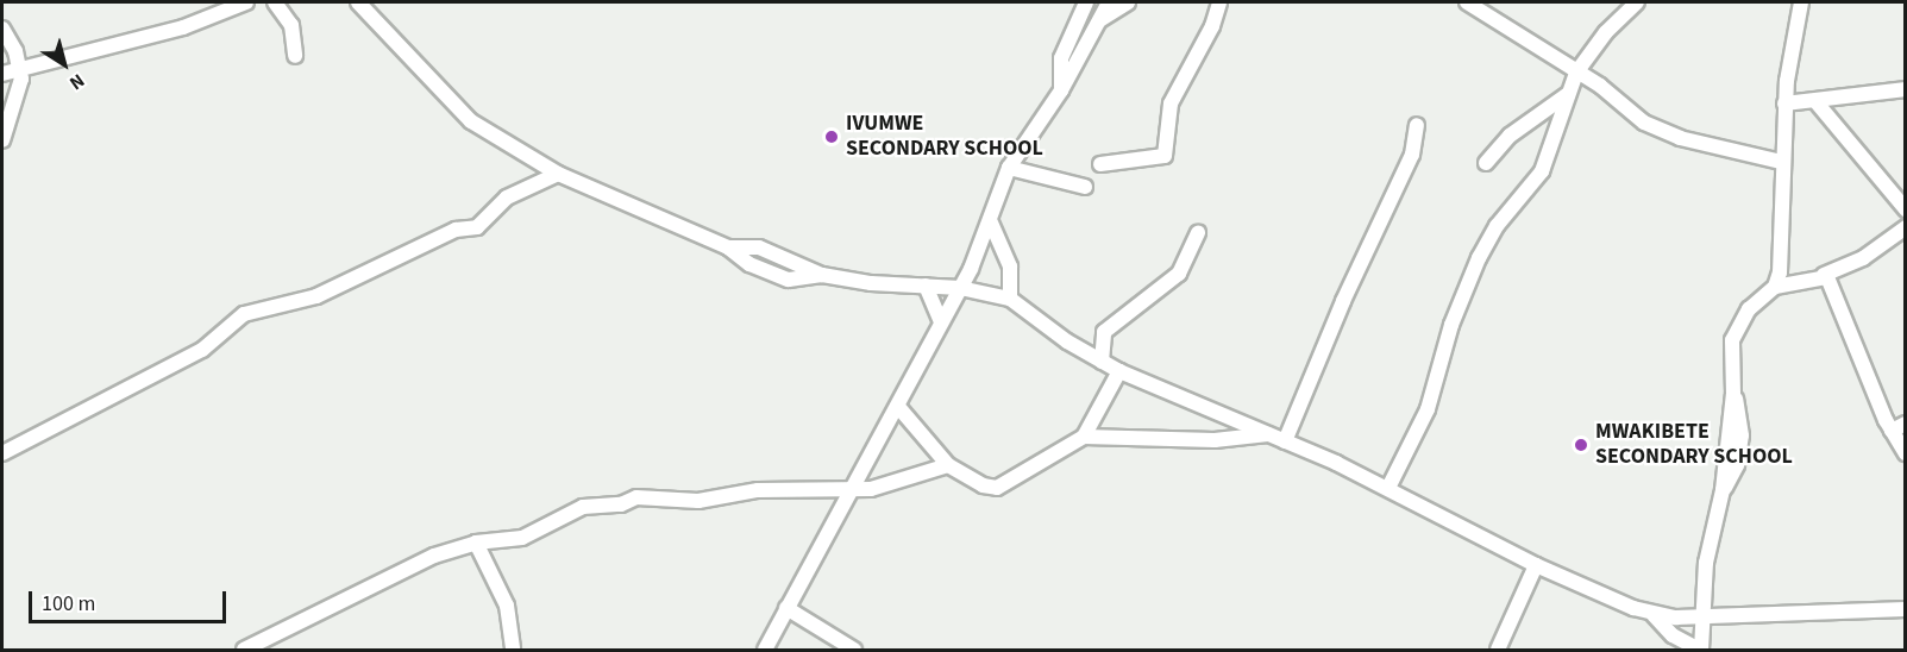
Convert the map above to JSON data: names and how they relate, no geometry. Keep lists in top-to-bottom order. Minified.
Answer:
{"places":["IVUMWE SECONDARY SCHOOL","MWAKIBETE SECONDARY SCHOOL"],"scale_bar":"100 m","north":"bottom right"}
